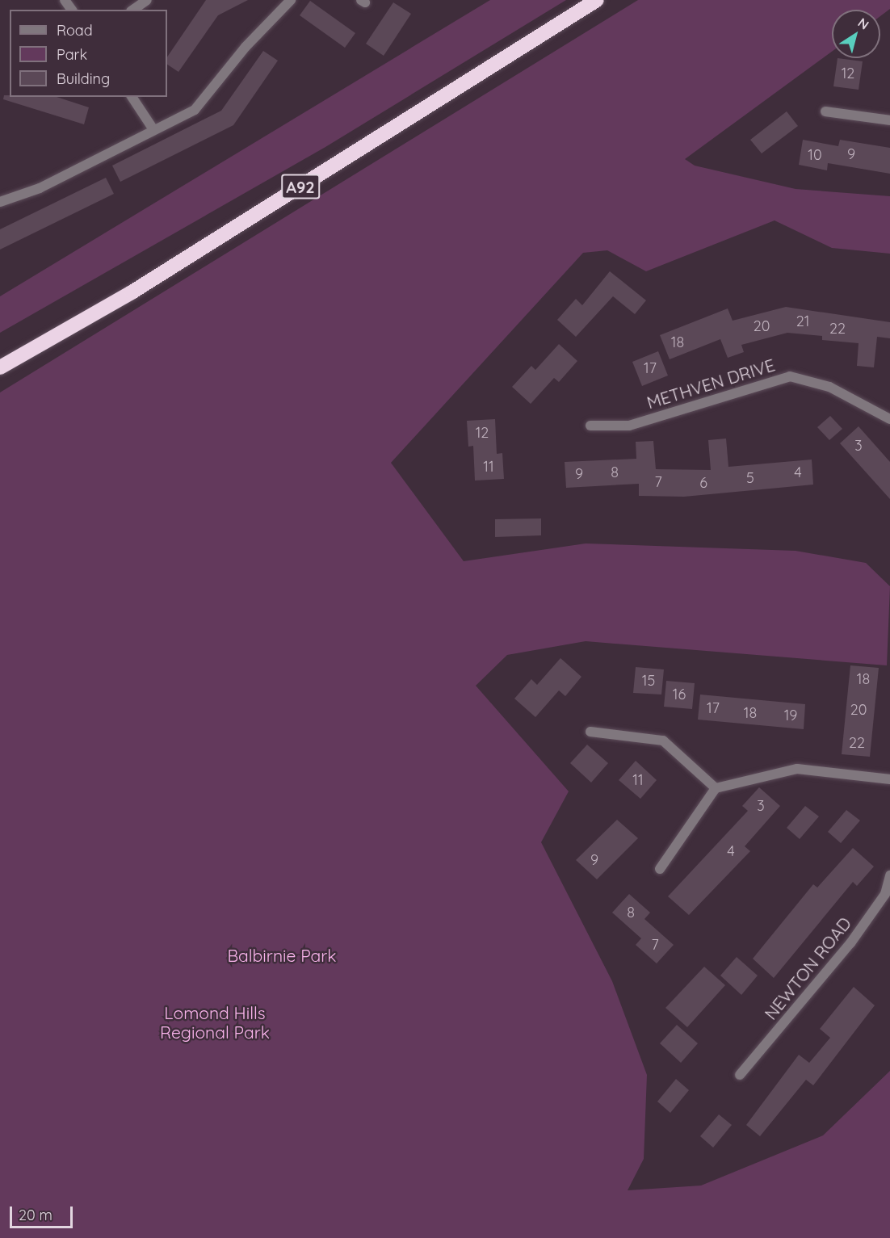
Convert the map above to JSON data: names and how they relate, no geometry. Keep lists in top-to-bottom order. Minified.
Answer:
{"streets":{"highway":["A92"],"street":["METHVEN DRIVE","NEWTON ROAD"]},"parks":["Balbirnie Park","Lomond Hills Regional Park"],"house_numbers":["12","9","10","21","20","22","18","17","12","3","11","8","4","9","5","7","6","18","15","16","17","20","18","19","22","11","3","4","9","8","7"],"legend":["Road","Park","Building"],"scale_bar":"20 m","north":"top right"}
